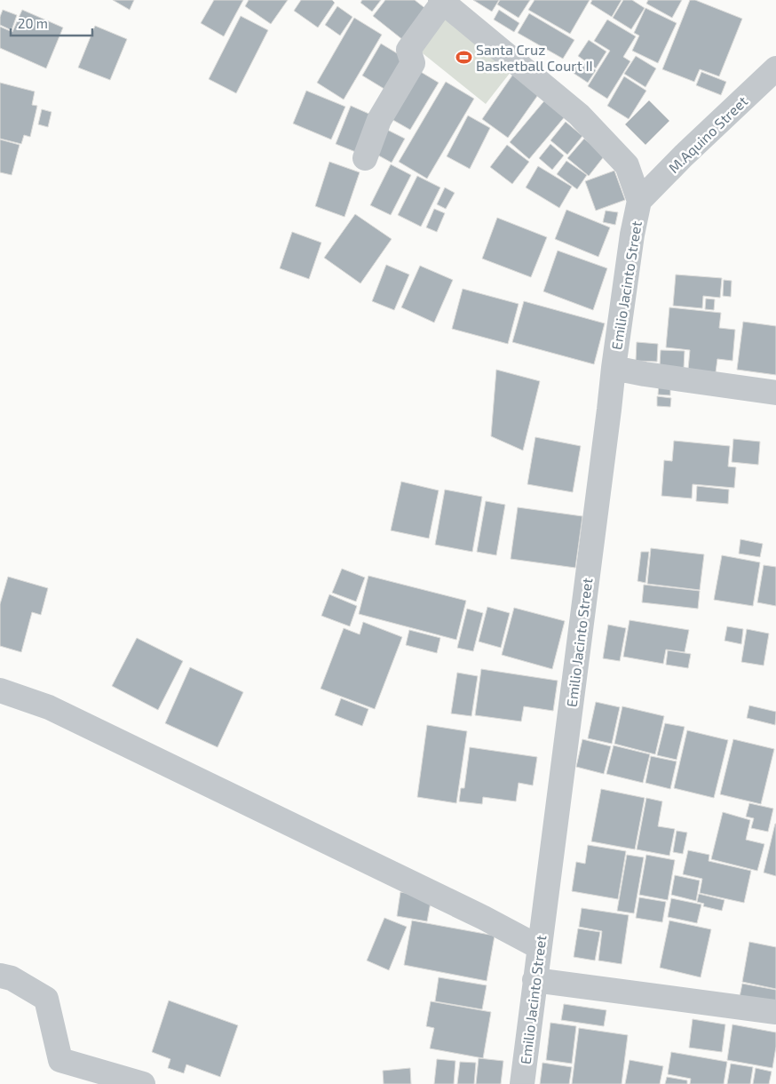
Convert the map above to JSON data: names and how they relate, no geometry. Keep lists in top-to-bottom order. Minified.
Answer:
{"streets":{"street":["M.Aquino Street","Emilio Jacinto Street"]},"crossings":[["M.Aquino Street","Emilio Jacinto Street"]],"places":{"sports":["Santa Cruz Basketball Court II"]},"scale_bar":"20 m"}
